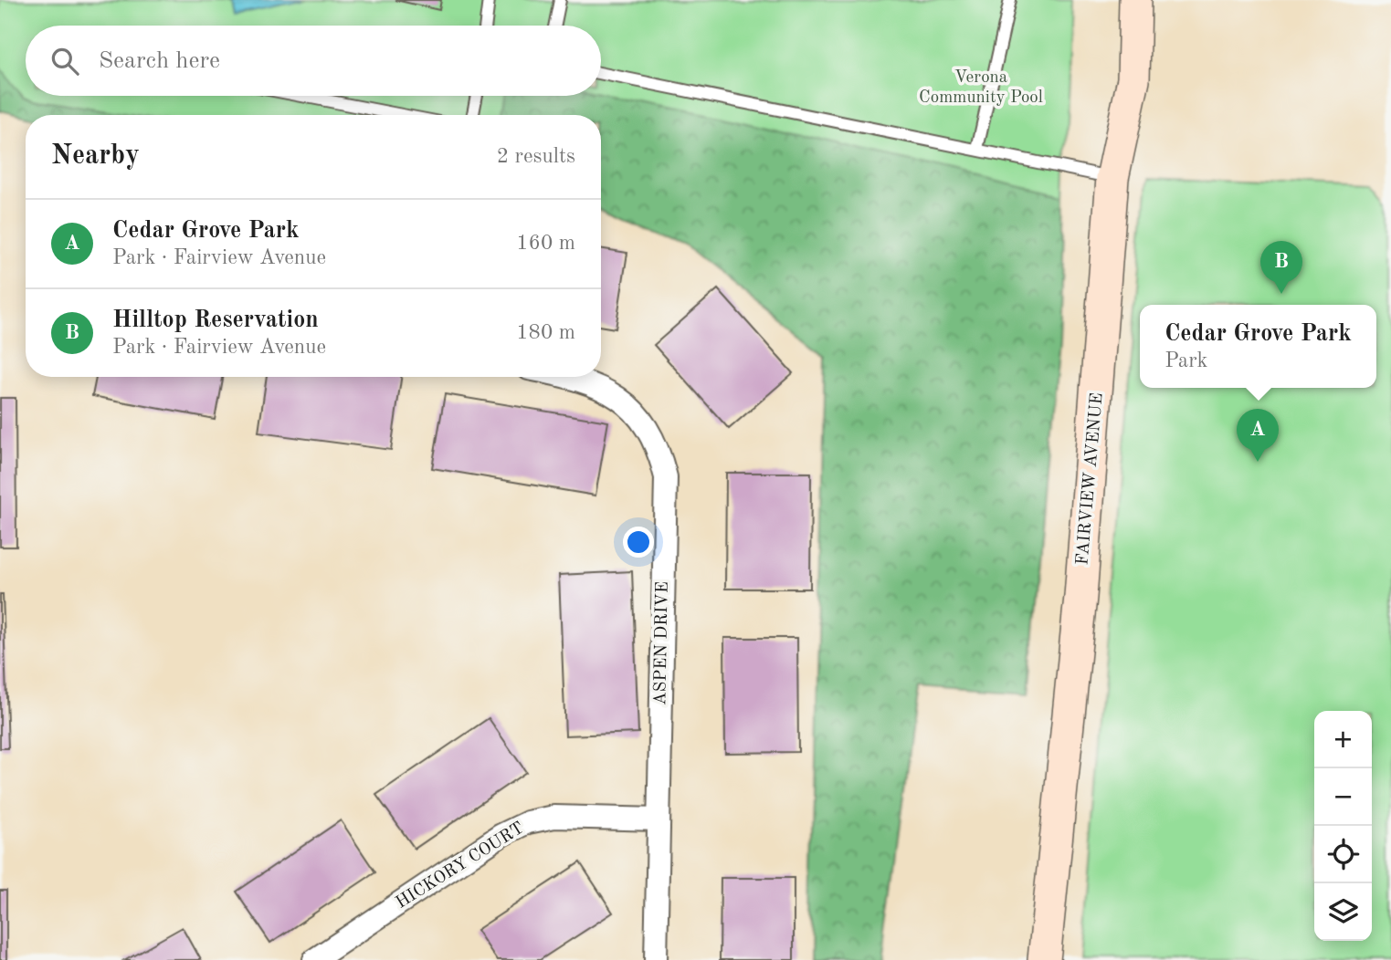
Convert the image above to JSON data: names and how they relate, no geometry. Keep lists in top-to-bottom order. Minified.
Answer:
{"streets":{"main road":["FAIRVIEW AVENUE"],"street":["ASPEN DRIVE","HICKORY COURT"]},"crossings":[["ASPEN DRIVE","HICKORY COURT"]],"parks":["Verona Community Pool"],"page":{"search":"Search here","heading":["Nearby","2 results"],"list":[{"mark":"A","name":"Cedar Grove Park","note":"Park · Fairview Avenue","value":"160 m"},{"mark":"B","name":"Hilltop Reservation","note":"Park · Fairview Avenue","value":"180 m"}],"pins":["B","A"],"popup":["Cedar Grove Park","Park"],"map_buttons":["+","−"]}}
